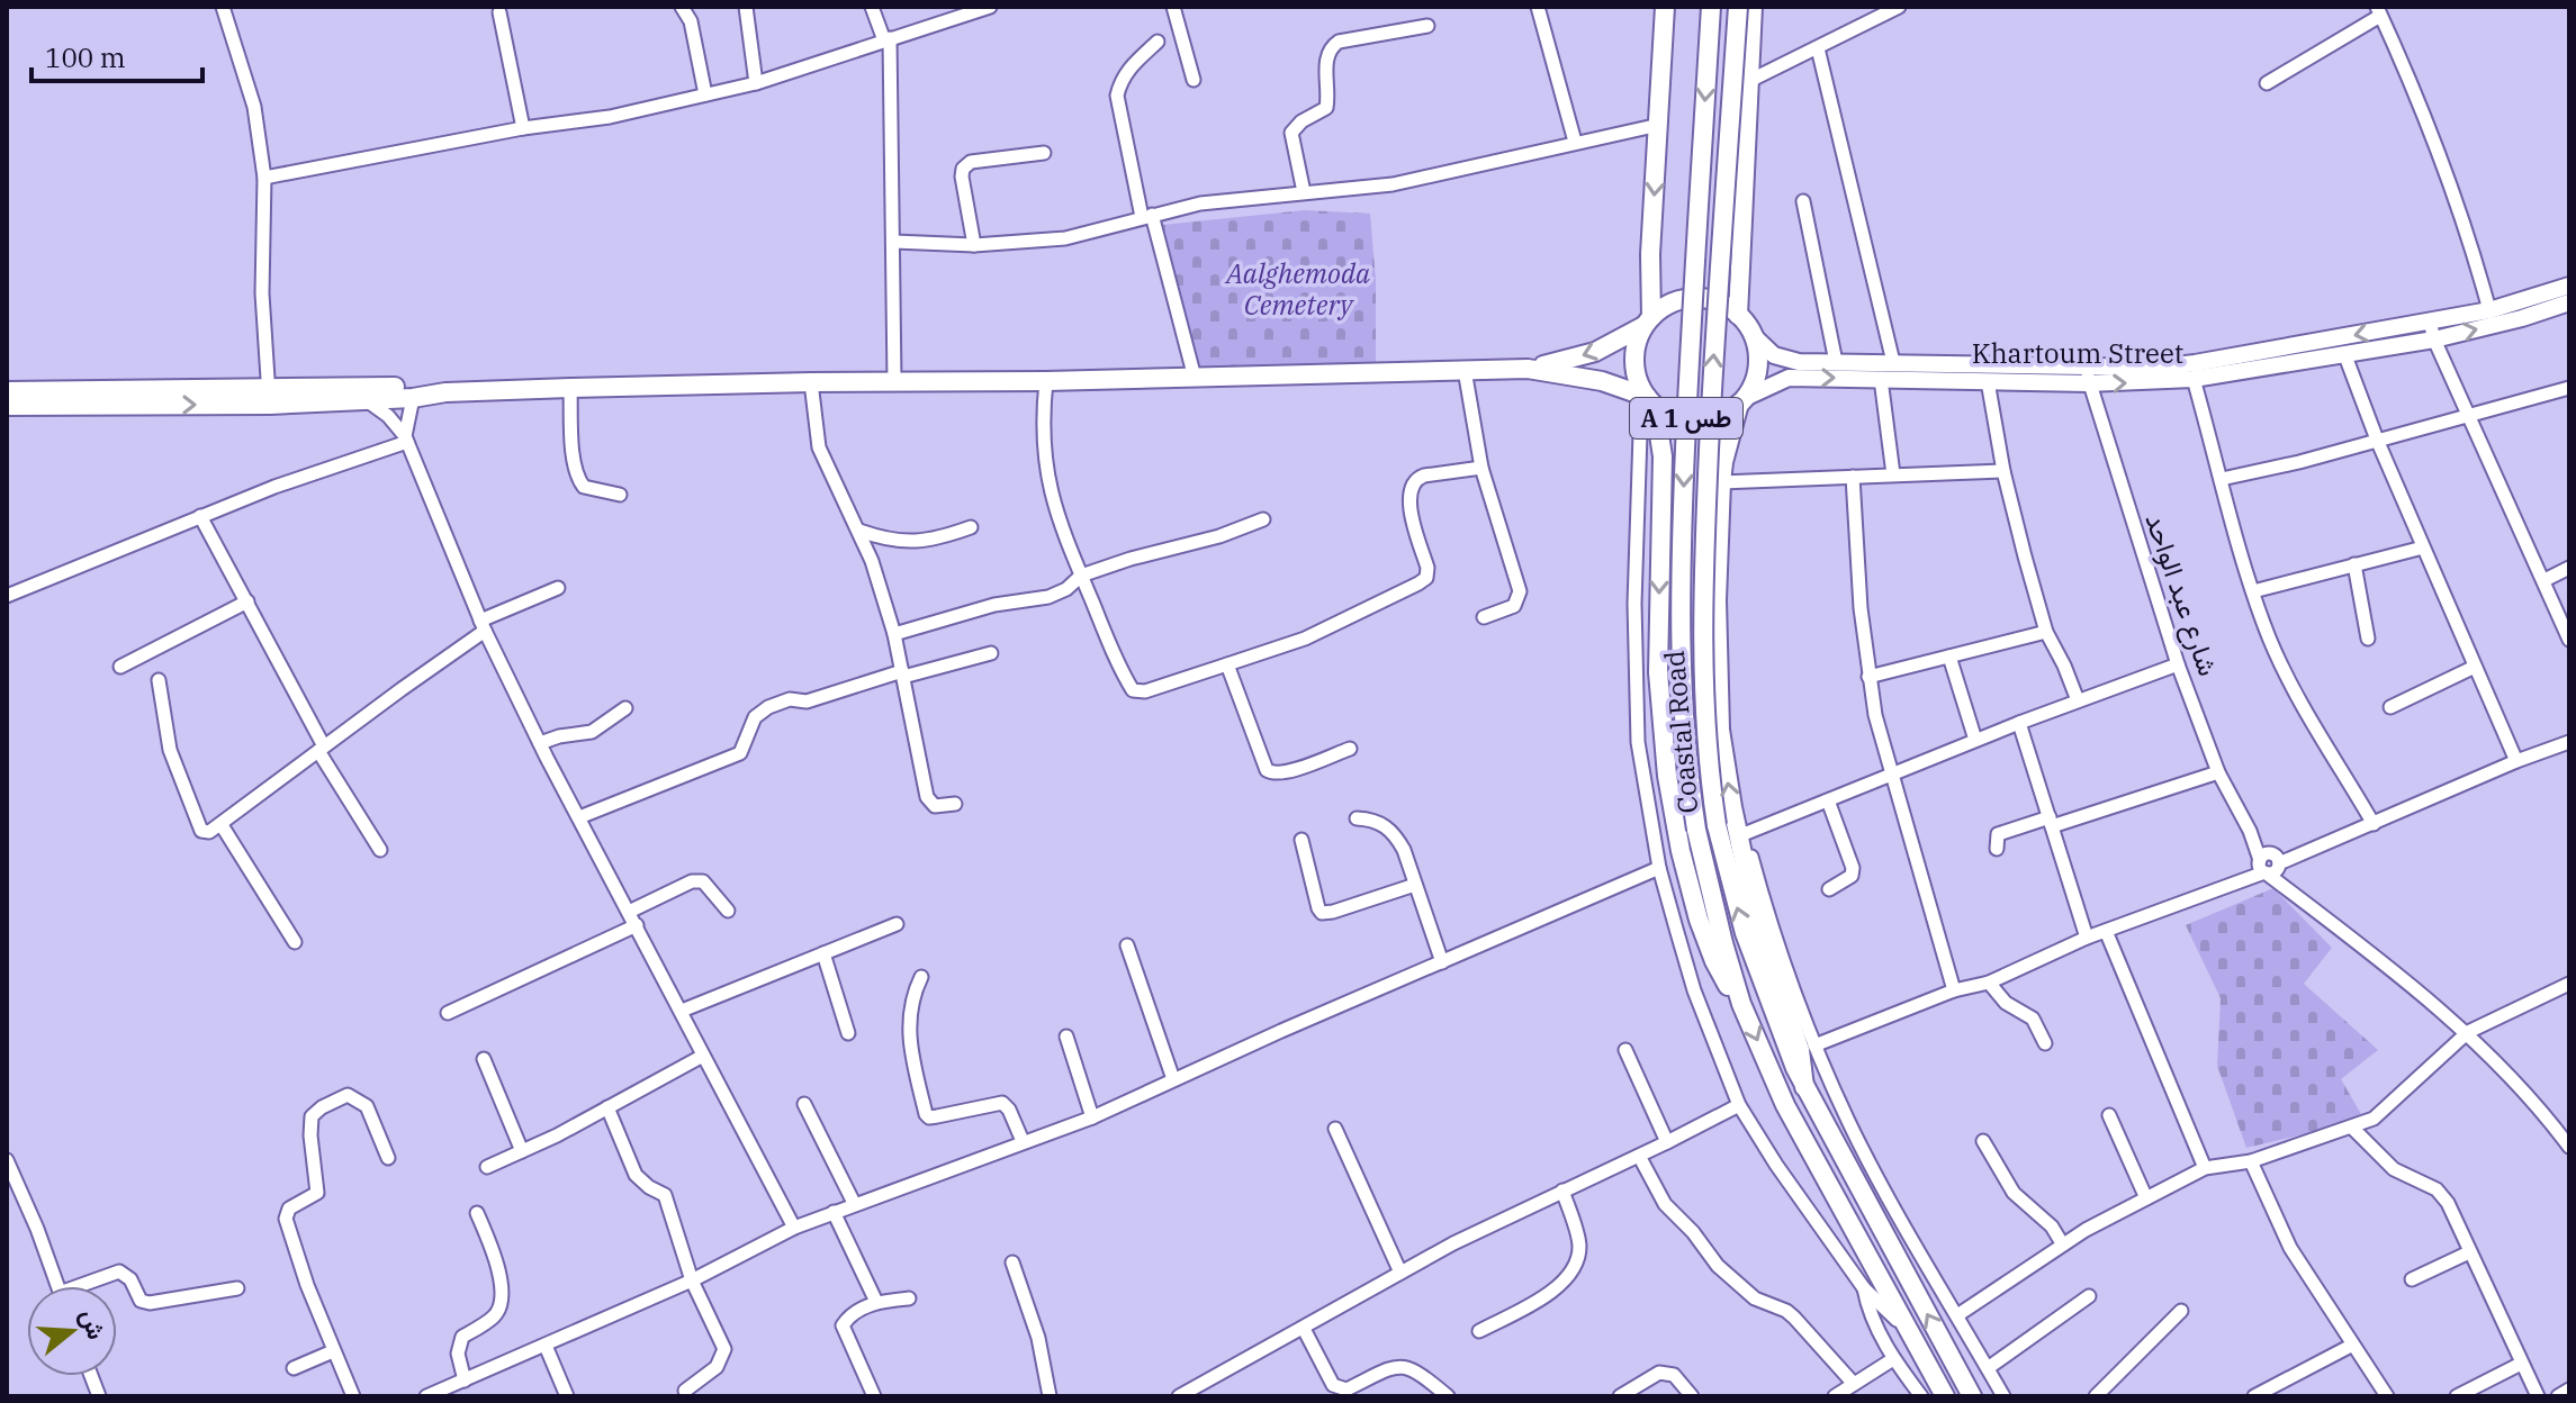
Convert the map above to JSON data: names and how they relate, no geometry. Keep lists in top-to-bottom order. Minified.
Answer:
{"streets":{"highway":["A 1 طس","Coastal Road"],"main road":["Khartoum Street"],"street":["شارع عبد الواحد"]},"crossings":[["Khartoum Street","شارع عبد الواحد"]],"parks":["Aalghemoda Cemetery"],"scale_bar":"100 m","north":"right"}
